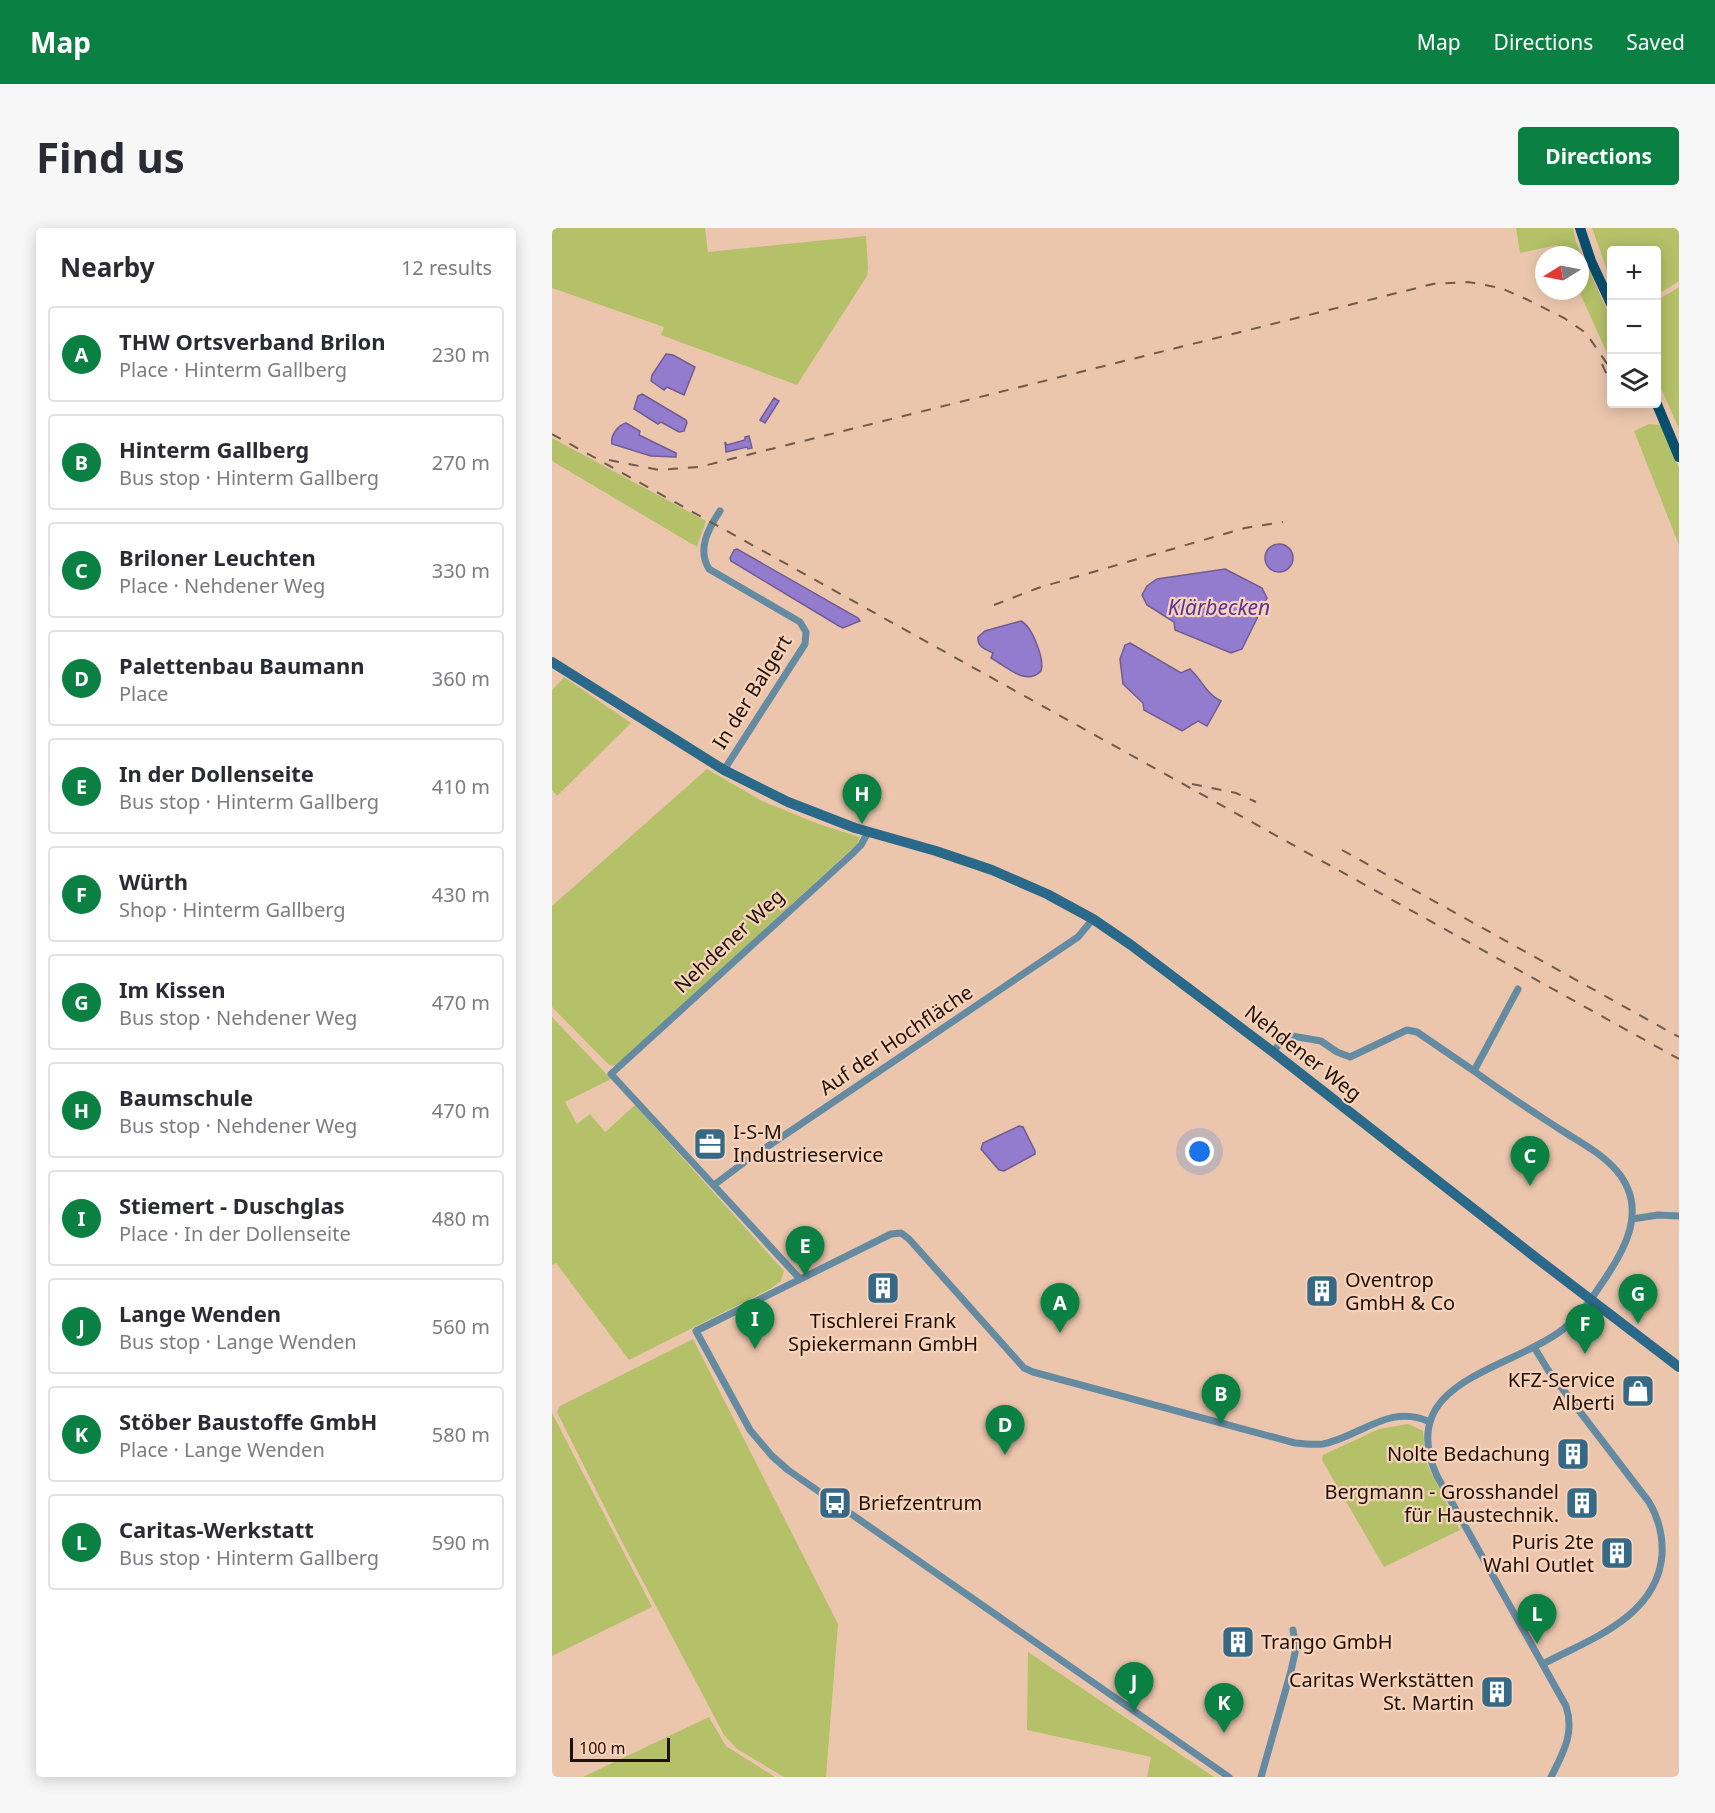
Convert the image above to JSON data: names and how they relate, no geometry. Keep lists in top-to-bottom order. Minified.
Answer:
{"streets":{"street":["In der Balgert","Nehdener Weg","Auf der Hochfläche"]},"crossings":[["In der Balgert","Nehdener Weg"],["Nehdener Weg","Auf der Hochfläche"]],"water":["Klärbecken"],"places":{"office":["I-S-M Industrieservice"],"building":["Tischlerei Frank Spiekermann GmbH","Oventrop GmbH & Co","Nolte Bedachung","Bergmann - Grosshandel für Haustechnik.","Puris 2te Wahl Outlet","Trango GmbH","Caritas Werkstätten St. Martin"],"shop":["KFZ-Service Alberti"],"bus stop":["Briefzentrum"]},"scale_bar":"100 m","north":"left","page":{"header":"Map","nav":["Map","Directions","Saved"],"buttons":"Directions","title":"Find us","heading":["Nearby","12 results"],"map_buttons":["+","−"],"list":[{"mark":"A","name":"THW Ortsverband Brilon","note":"Place · Hinterm Gallberg","value":"230 m"},{"mark":"B","name":"Hinterm Gallberg","note":"Bus stop · Hinterm Gallberg","value":"270 m"},{"mark":"C","name":"Briloner Leuchten","note":"Place · Nehdener Weg","value":"330 m"},{"mark":"D","name":"Palettenbau Baumann","note":"Place","value":"360 m"},{"mark":"E","name":"In der Dollenseite","note":"Bus stop · Hinterm Gallberg","value":"410 m"},{"mark":"F","name":"Würth","note":"Shop · Hinterm Gallberg","value":"430 m"},{"mark":"G","name":"Im Kissen","note":"Bus stop · Nehdener Weg","value":"470 m"},{"mark":"H","name":"Baumschule","note":"Bus stop · Nehdener Weg","value":"470 m"},{"mark":"I","name":"Stiemert - Duschglas","note":"Place · In der Dollenseite","value":"480 m"},{"mark":"J","name":"Lange Wenden","note":"Bus stop · Lange Wenden","value":"560 m"},{"mark":"K","name":"Stöber Baustoffe GmbH","note":"Place · Lange Wenden","value":"580 m"},{"mark":"L","name":"Caritas-Werkstatt","note":"Bus stop · Hinterm Gallberg","value":"590 m"}],"pins":["H","C","E","G","A","I","F","B","D","L","J","K"],"scale":"100 m"}}
